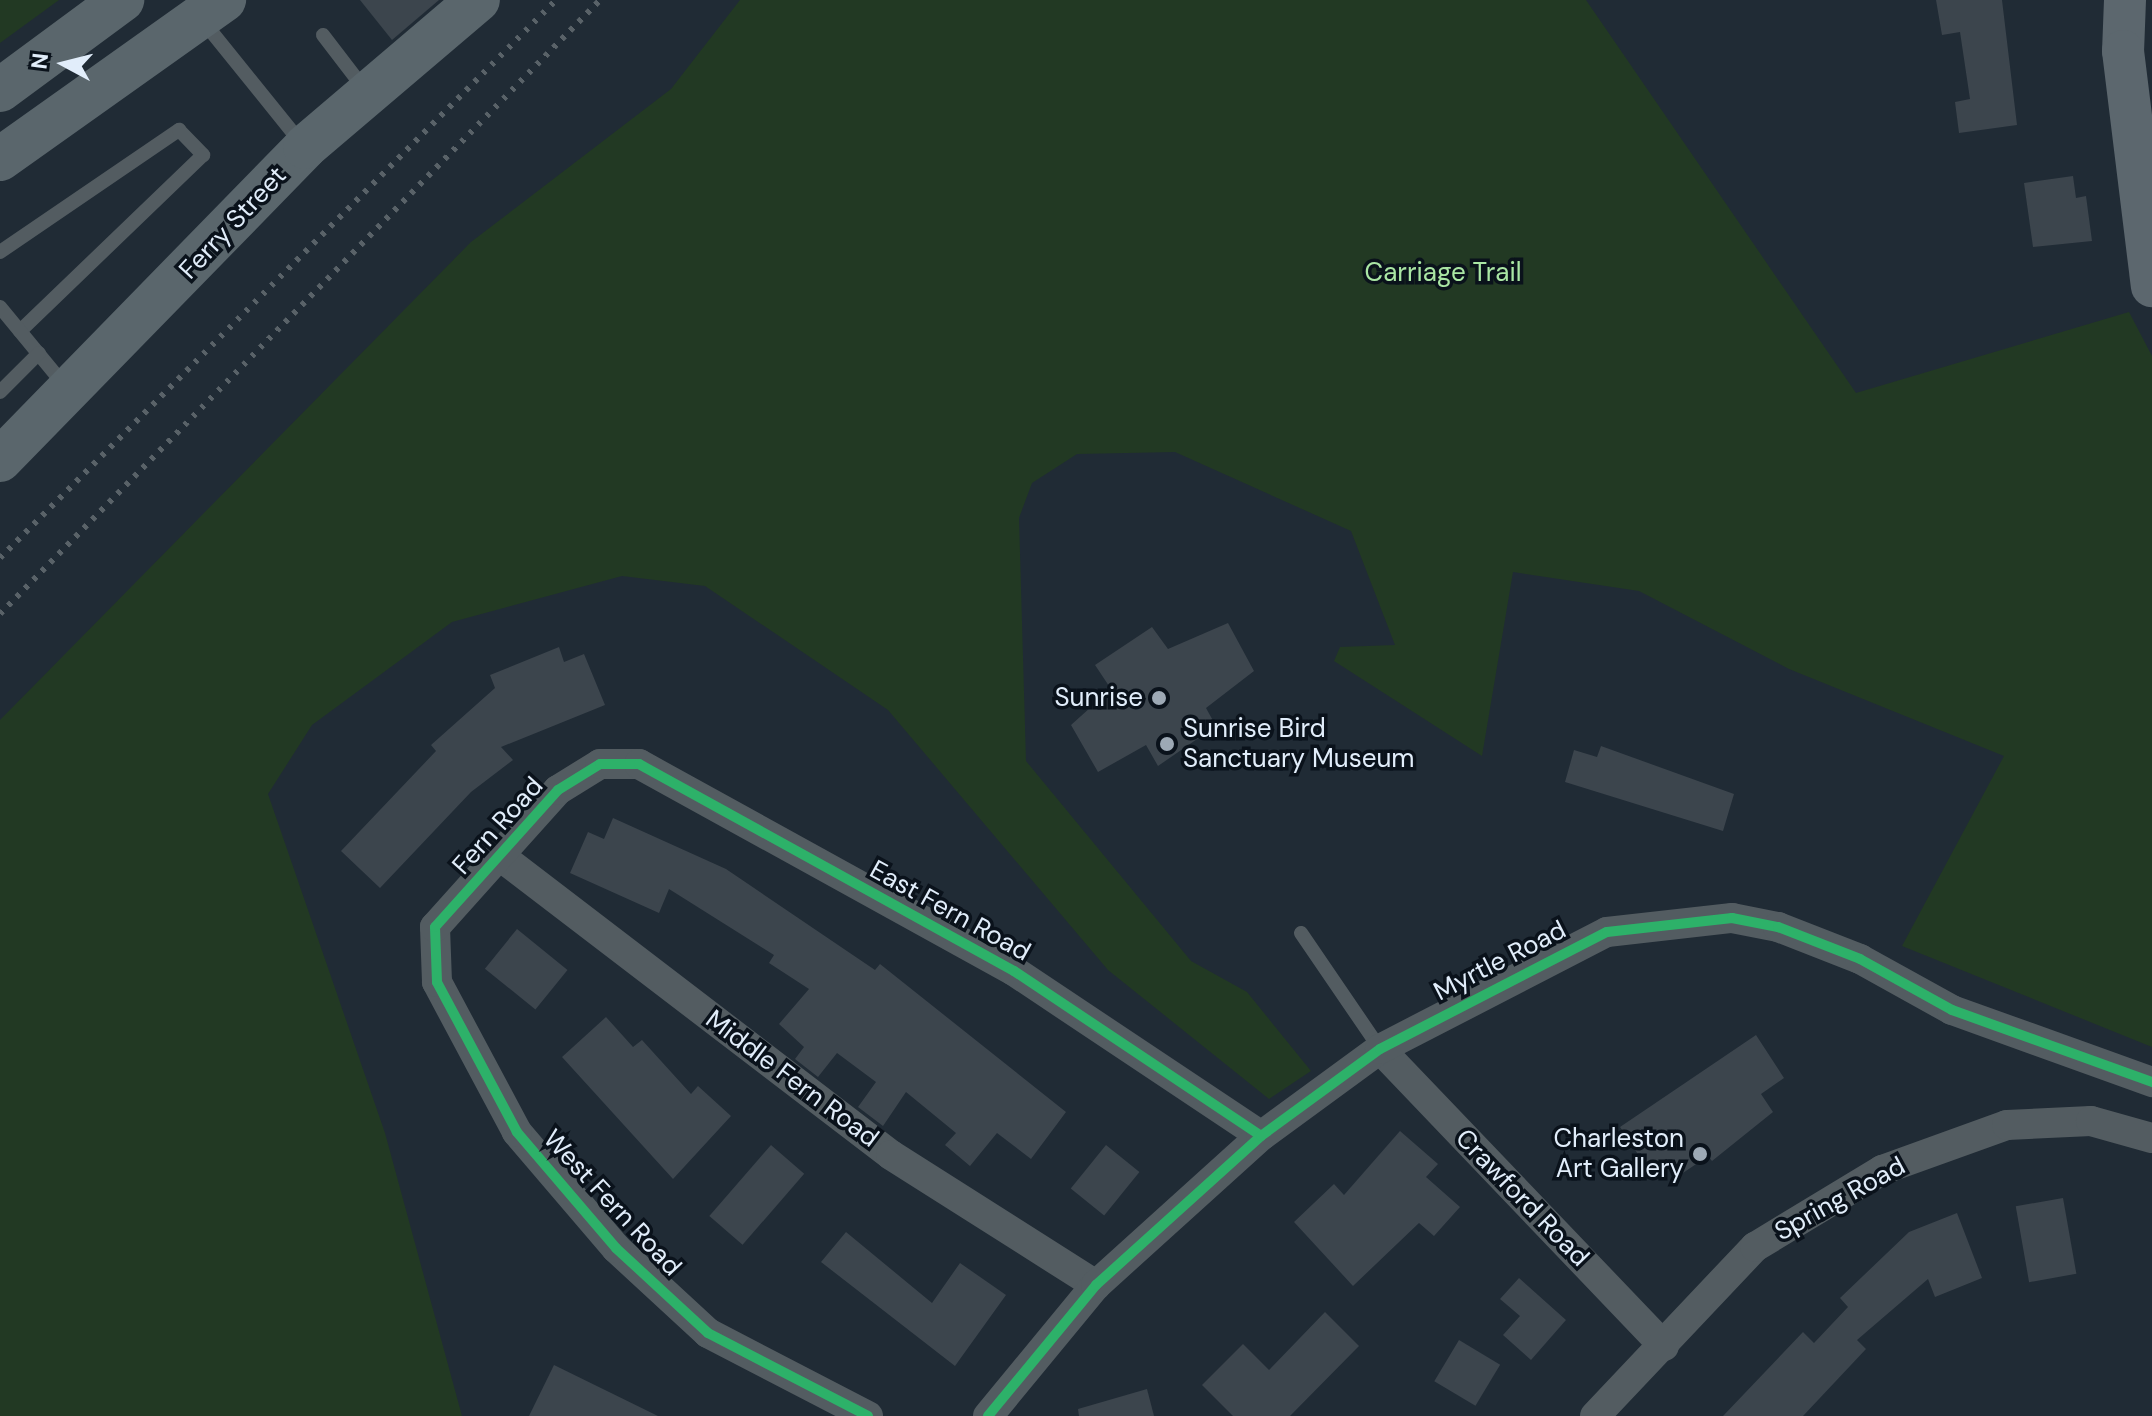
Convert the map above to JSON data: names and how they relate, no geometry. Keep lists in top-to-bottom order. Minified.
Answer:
{"streets":{"main road":["Ferry Street"],"street":["Fern Road","East Fern Road","Myrtle Road","Middle Fern Road","Crawford Road","Spring Road","West Fern Road"]},"crossings":[["Fern Road","East Fern Road"],["Fern Road","Middle Fern Road"],["Fern Road","West Fern Road"],["East Fern Road","Myrtle Road"],["Myrtle Road","Middle Fern Road"],["Myrtle Road","Crawford Road"],["Crawford Road","Spring Road"]],"parks":["Carriage Trail"],"places":["Sunrise","Sunrise Bird Sanctuary Museum","Charleston Art Gallery"],"north":"left"}
